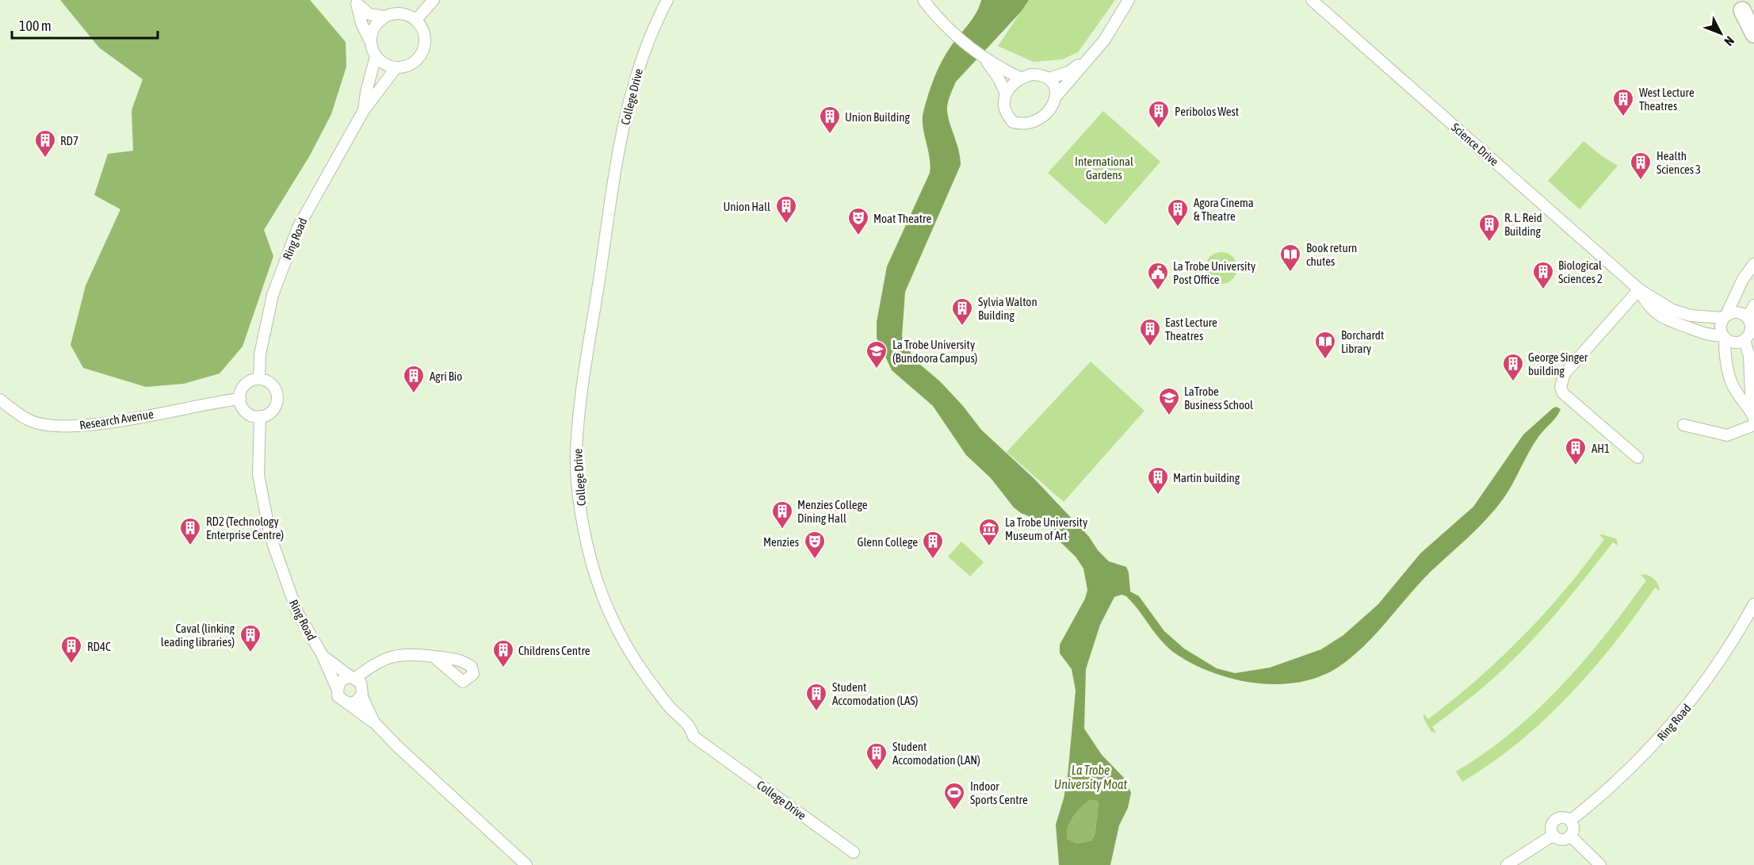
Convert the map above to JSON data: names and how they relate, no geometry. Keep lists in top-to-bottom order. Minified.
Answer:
{"streets":{"street":["College Drive","Science Drive","Ring Road","Research Avenue"]},"crossings":[["Ring Road","Research Avenue"]],"water":["La Trobe University Moat"],"parks":["International Gardens"],"places":{"building":["West Lecture Theatres","Peribolos West","Union Building","RD7","Health Sciences 3","Union Hall","Agora Cinema & Theatre","R. L. Reid Building","Biological Sciences 2","Sylvia Walton Building","East Lecture Theatres","George Singer building","Agri Bio","AH1","Martin building","Menzies College Dining Hall","RD2 (Technology Enterprise Centre)","Glenn College","Caval (linking leading libraries)","RD4C","Childrens Centre","Student Accomodation (LAS)","Student Accomodation (LAN)"],"theatre":["Moat Theatre","Menzies"],"library":["Book return chutes","Borchardt Library"],"public building":["La Trobe University Post Office"],"school or university":["La Trobe University (Bundoora Campus)","LaTrobe Business School"],"museum":["La Trobe University Museum of Art"],"sports":["Indoor Sports Centre"]},"scale_bar":"100 m","north":"bottom right"}
